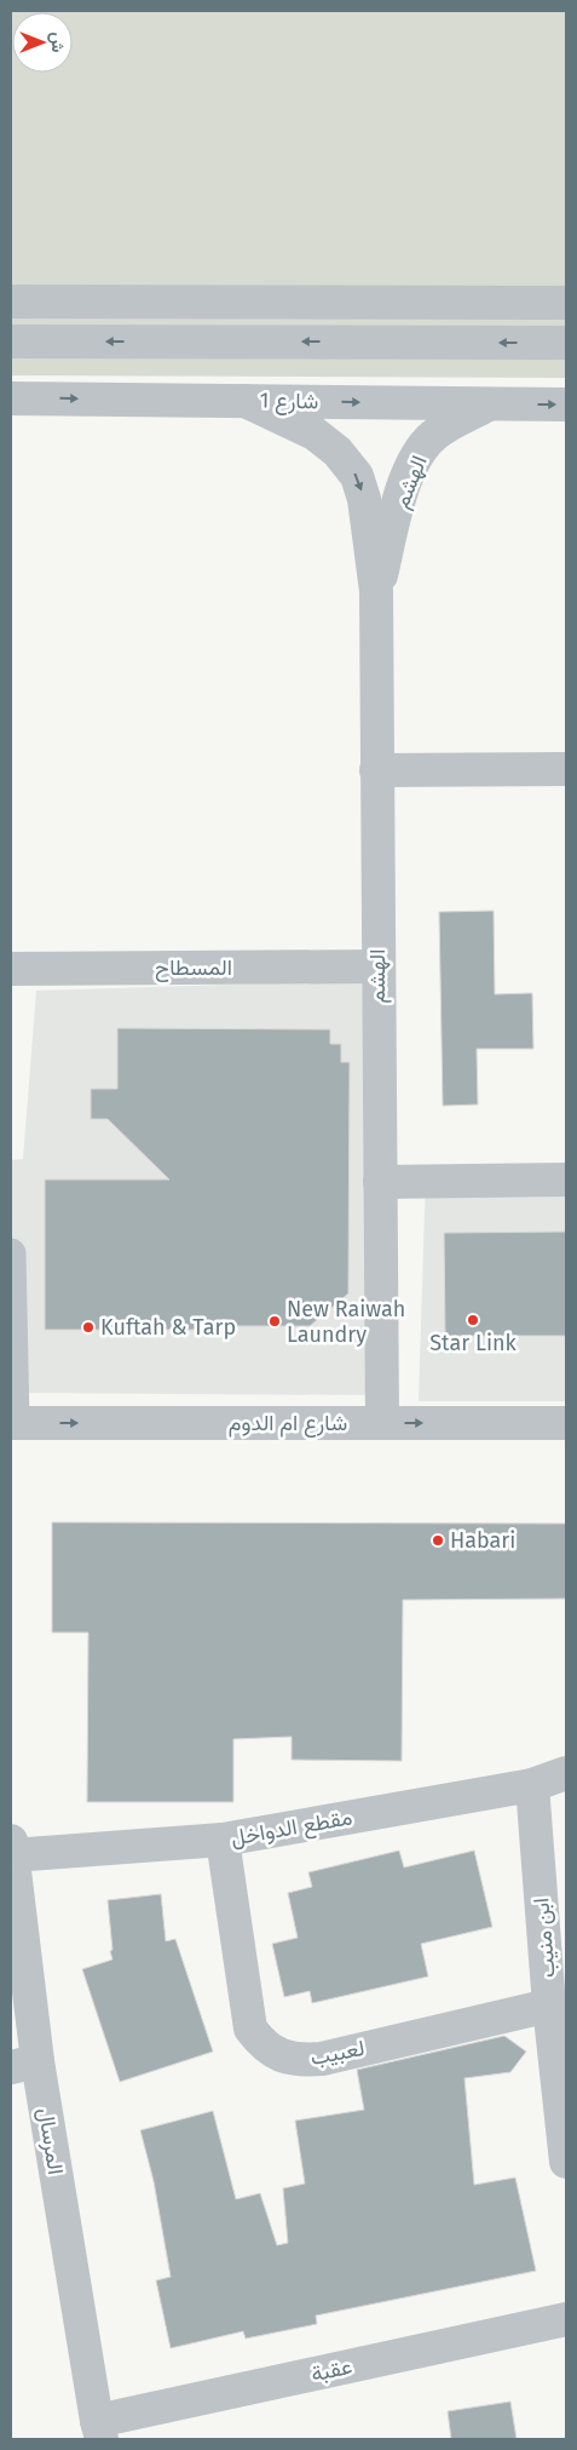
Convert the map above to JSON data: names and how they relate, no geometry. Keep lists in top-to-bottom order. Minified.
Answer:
{"streets":{"street":["شارع 1","الهشم","المسطاح","شارع ام الدوم","مقطع الدواخل","ابن منيب","لعبيب","المرسال","عقبة"]},"crossings":[["شارع 1","الهشم"],["الهشم","المسطاح"],["الهشم","شارع ام الدوم"],["مقطع الدواخل","ابن منيب"],["مقطع الدواخل","لعبيب"],["مقطع الدواخل","المرسال"],["ابن منيب","لعبيب"],["المرسال","عقبة"]],"places":["Star Link","New Raiwah Laundry","Kuftah & Tarp","Habari"],"north":"right"}
